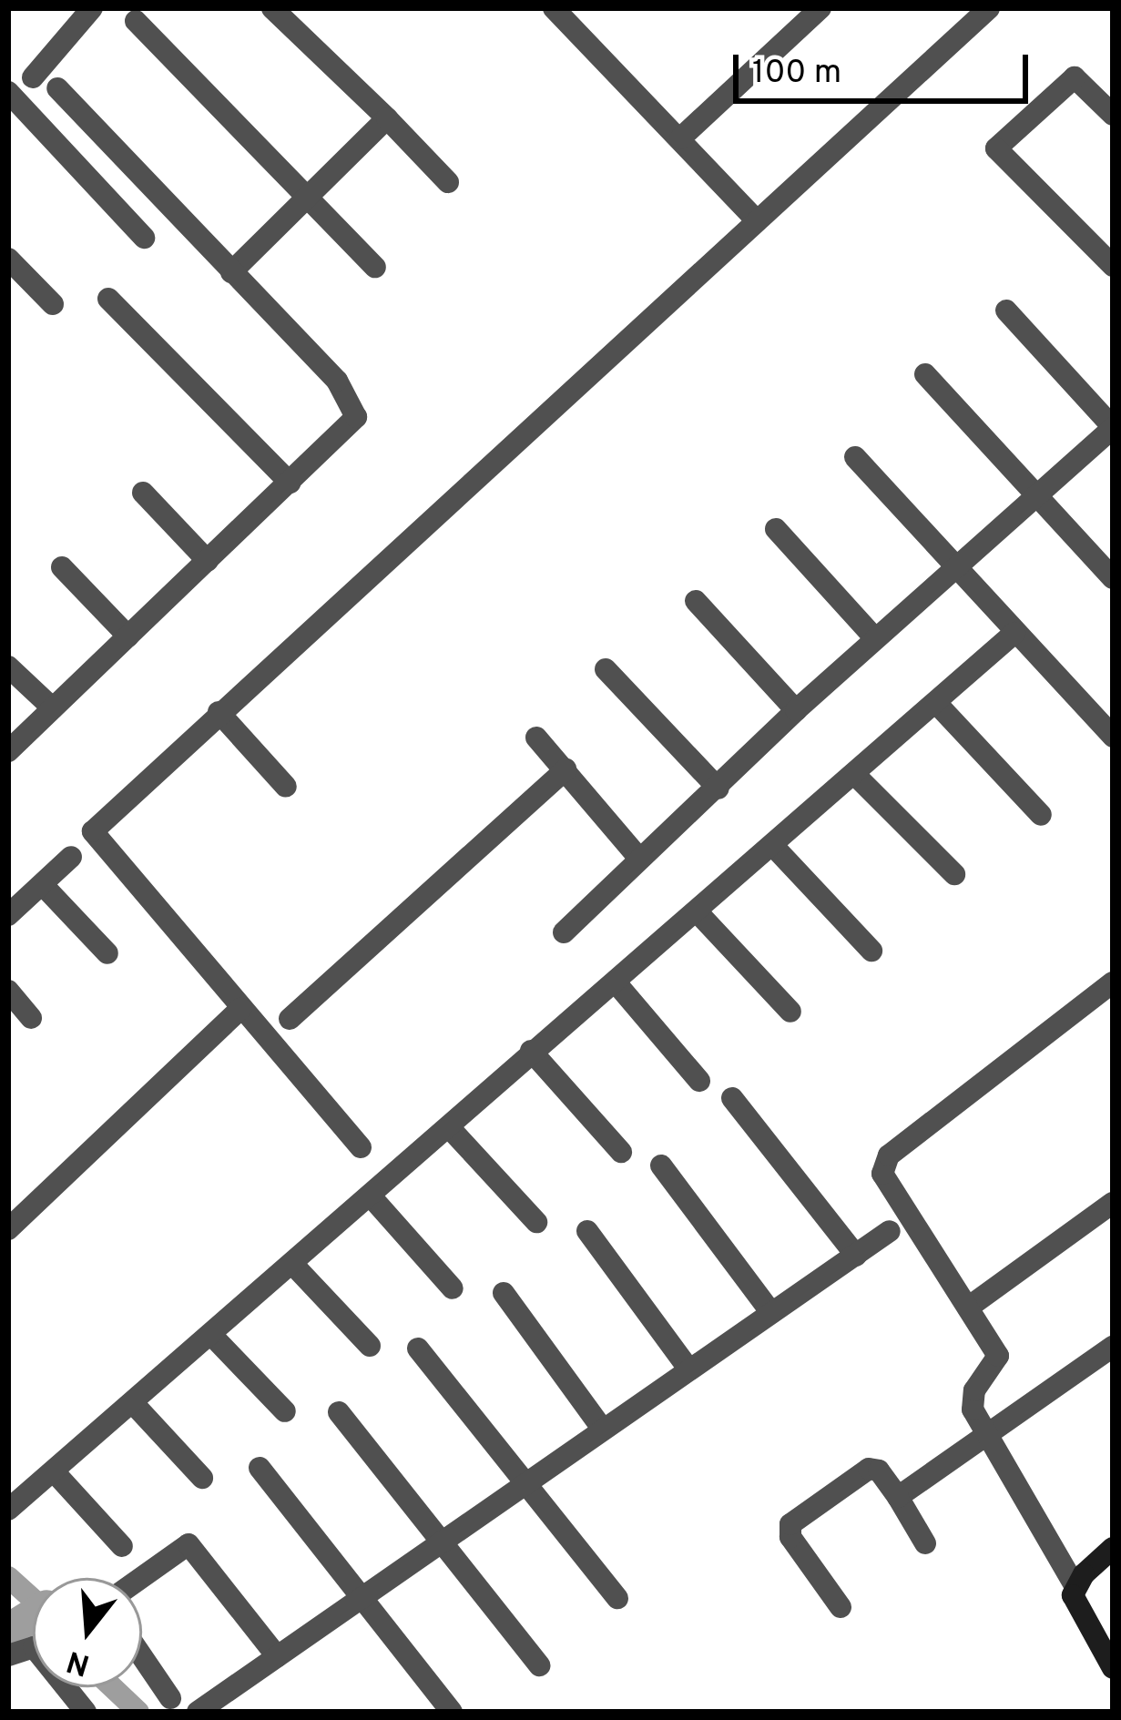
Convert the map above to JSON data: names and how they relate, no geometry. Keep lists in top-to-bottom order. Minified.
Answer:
{"scale_bar":"100 m","north":"bottom"}
